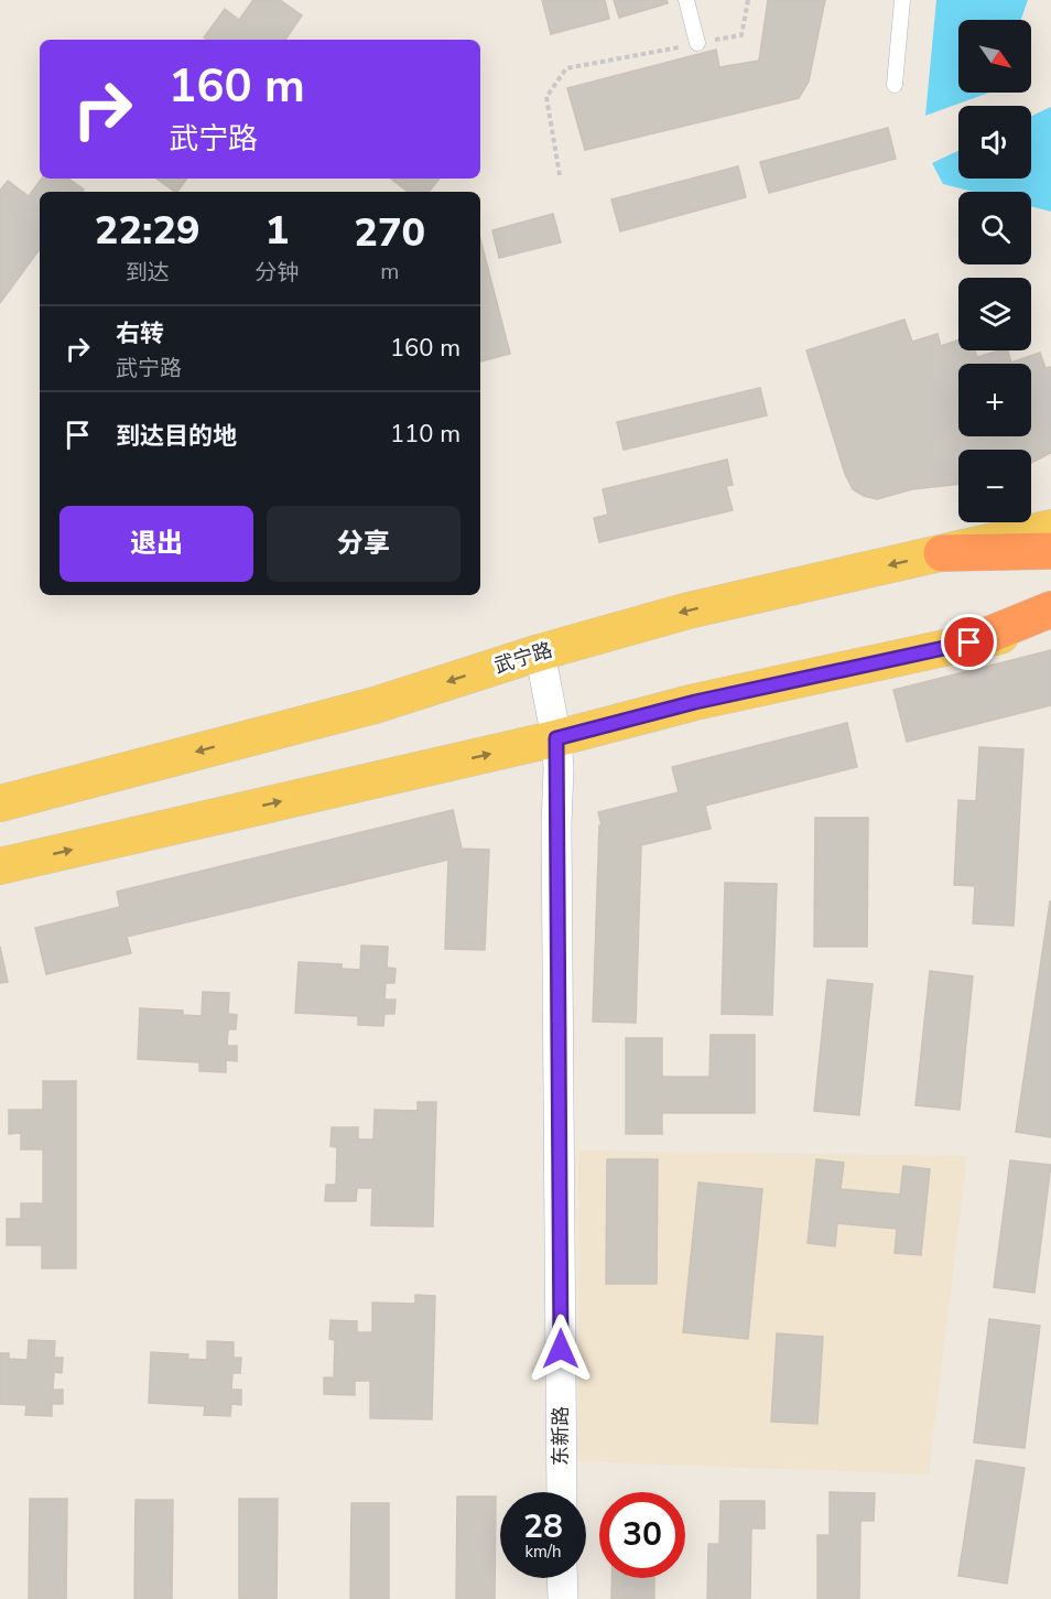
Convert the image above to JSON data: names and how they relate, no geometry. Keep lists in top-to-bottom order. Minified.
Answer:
{"streets":{"main road":["武宁路"],"street":["东新路"]},"crossings":[["武宁路","东新路"]],"north":"bottom right","page":{"map_buttons":["+","−"],"turn":["160 m","武宁路"],"eta":["22:29","到达","1","分钟","270","m"],"list":[{"name":"右转","note":"武宁路","value":"160 m"},{"name":"到达目的地","value":"110 m"}],"buttons":["退出","分享"],"speed":"28 km/h","limit":"30"}}
